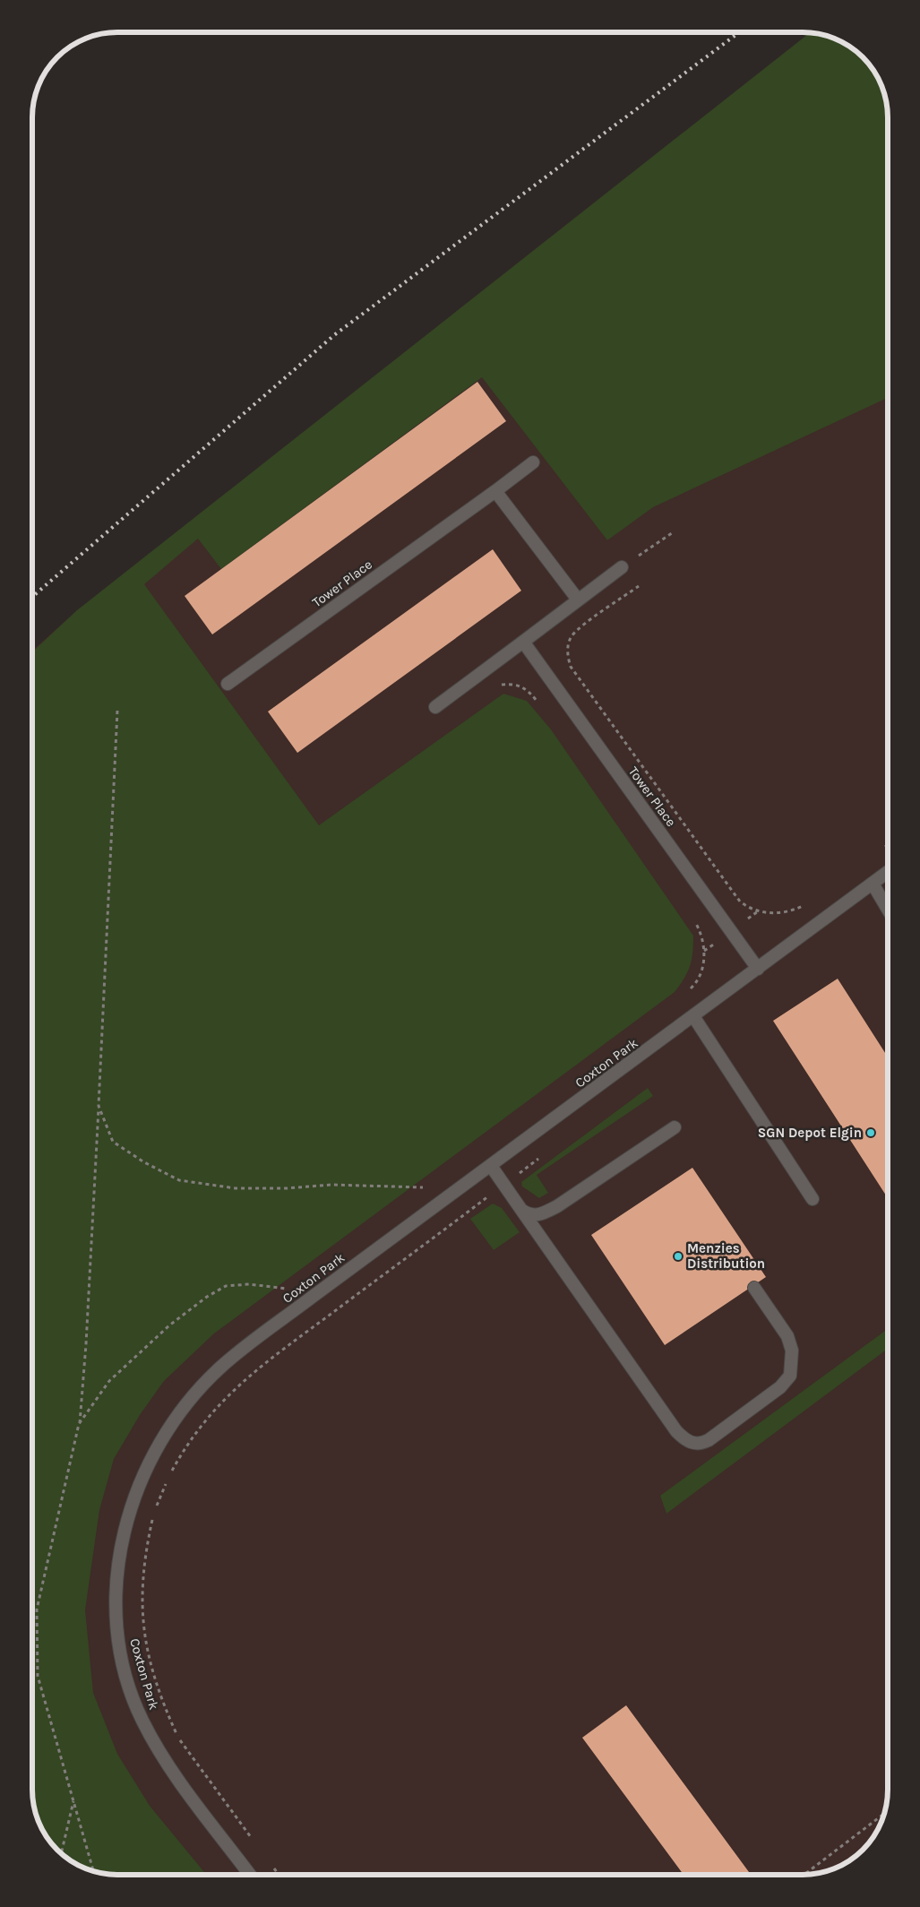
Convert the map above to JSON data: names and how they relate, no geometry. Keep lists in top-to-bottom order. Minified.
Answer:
{"streets":{"street":["Tower Place","Coxton Park"]},"crossings":[["Tower Place","Coxton Park"]],"places":["SGN Depot Elgin","Menzies Distribution"]}
